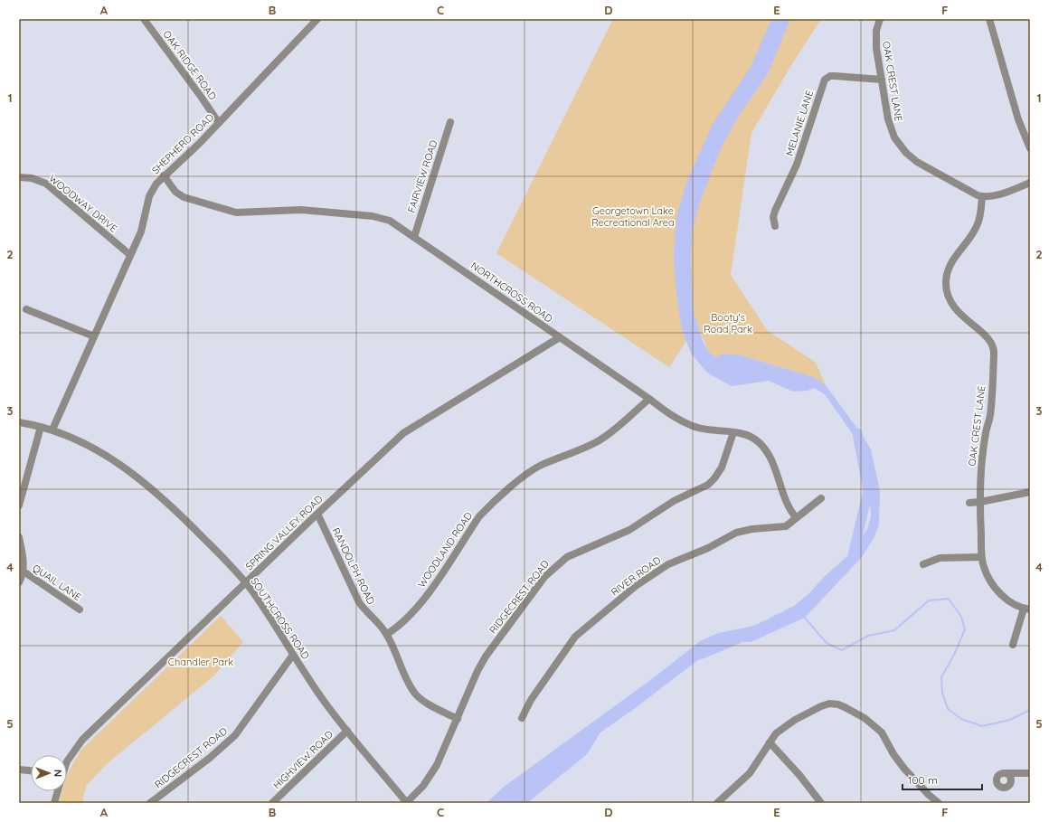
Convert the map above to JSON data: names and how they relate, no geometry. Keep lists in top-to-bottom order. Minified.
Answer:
{"streets":{"street":["OAK RIDGE ROAD","OAK CREST LANE","MELANIE LANE","SHEPHERD ROAD","FAIRVIEW ROAD","WOODWAY DRIVE","NORTHCROSS ROAD","SPRING VALLEY ROAD","WOODLAND ROAD","RANDOLPH ROAD","RIVER ROAD","QUAIL LANE","RIDGECREST ROAD","SOUTHCROSS ROAD","HIGHVIEW ROAD"]},"crossings":[["OAK RIDGE ROAD","SHEPHERD ROAD"],["OAK CREST LANE","MELANIE LANE"],["SHEPHERD ROAD","WOODWAY DRIVE"],["SHEPHERD ROAD","NORTHCROSS ROAD"],["SHEPHERD ROAD","SOUTHCROSS ROAD"],["FAIRVIEW ROAD","NORTHCROSS ROAD"],["NORTHCROSS ROAD","SPRING VALLEY ROAD"],["NORTHCROSS ROAD","WOODLAND ROAD"],["NORTHCROSS ROAD","RIVER ROAD"],["NORTHCROSS ROAD","RIDGECREST ROAD"],["SPRING VALLEY ROAD","RANDOLPH ROAD"],["SPRING VALLEY ROAD","SOUTHCROSS ROAD"],["WOODLAND ROAD","RANDOLPH ROAD"],["RANDOLPH ROAD","RIDGECREST ROAD"],["RIDGECREST ROAD","SOUTHCROSS ROAD"],["SOUTHCROSS ROAD","HIGHVIEW ROAD"]],"parks":["Georgetown Lake Recreational Area","Booty's Road Park","Chandler Park"],"scale_bar":"100 m","north":"right","grid":{"columns":["A","B","C","D","E","F"],"rows":["1","2","3","4","5"]}}
